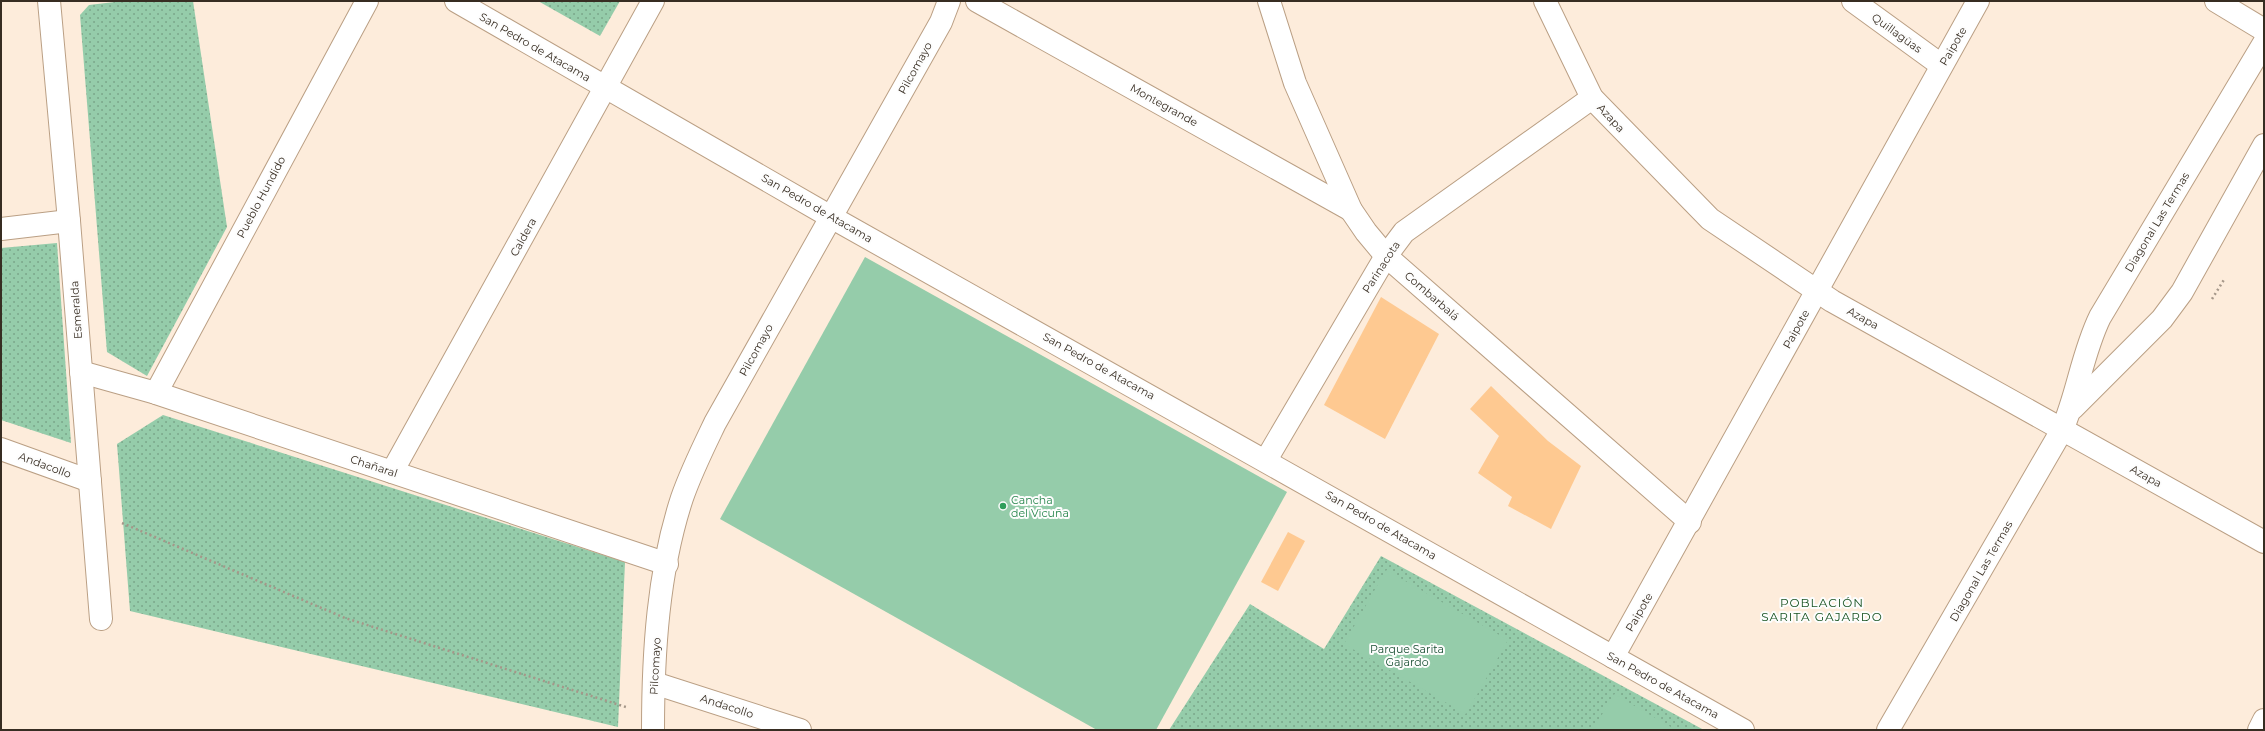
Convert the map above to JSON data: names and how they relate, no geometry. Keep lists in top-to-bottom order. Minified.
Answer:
{"streets":{"street":["Quillagüas","Paipote","San Pedro de Atacama","Pilcomayo","Montegrande","Azapa","Pueblo Hundido","Diagonal Las Termas","Caldera","Parinacota","Combarbalá","Esmeralda","Andacollo","Chañaral"]},"crossings":[["Quillagüas","Paipote"],["Paipote","San Pedro de Atacama"],["Paipote","Azapa"],["Paipote","Combarbalá"],["San Pedro de Atacama","Pilcomayo"],["San Pedro de Atacama","Caldera"],["San Pedro de Atacama","Parinacota"],["Pilcomayo","Andacollo"],["Pilcomayo","Chañaral"],["Montegrande","Combarbalá"],["Azapa","Diagonal Las Termas"],["Azapa","Parinacota"],["Pueblo Hundido","Chañaral"],["Caldera","Chañaral"],["Parinacota","Combarbalá"],["Esmeralda","Andacollo"],["Esmeralda","Chañaral"]],"districts":["POBLACIÓN SARITA GAJARDO"],"parks":["Parque Sarita Gajardo"],"places":["Cancha del Vicuña"]}
